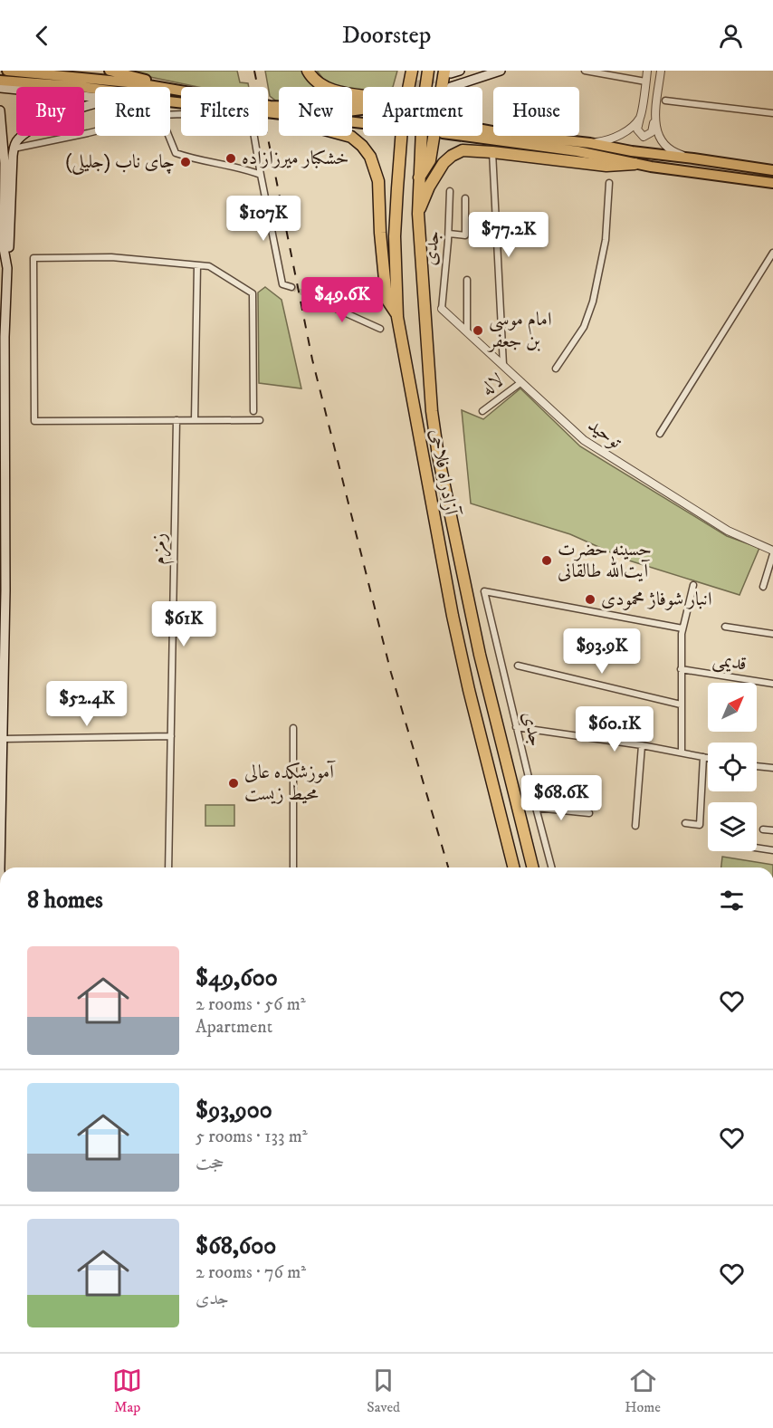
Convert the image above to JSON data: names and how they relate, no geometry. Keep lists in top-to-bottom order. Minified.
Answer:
{"streets":{"highway":["آزادراه فلاحی"],"street":["جدی","لاله","توحید","زمزم","قدیمی"]},"crossings":[["جدی","توحید"],["لاله","توحید"]],"places":["خشکبار میرزازاده","چای ناب (جلیلی)","امام موسی بن جعفر","حسینه حضرت آیت‌الله طالقانی","انبار شوفاژ محمودی","آموزشکده عالی محیط زیست"],"north":"top right","page":{"header":"Doorstep","chip":["Buy","Rent","Filters","New","Apartment","House"],"price":["$107K","$77.2K","$49.6K","$61K","$93.9K","$52.4K","$60.1K","$68.6K"],"heading":"8 homes","list":[{"name":"$49,600","note":"2 rooms · 56 m² · Apartment"},{"name":"$93,900","note":"5 rooms · 133 m² · حجت"},{"name":"$68,600","note":"2 rooms · 76 m² · جدی"}],"tabs":["Map","Saved","Home"]}}
